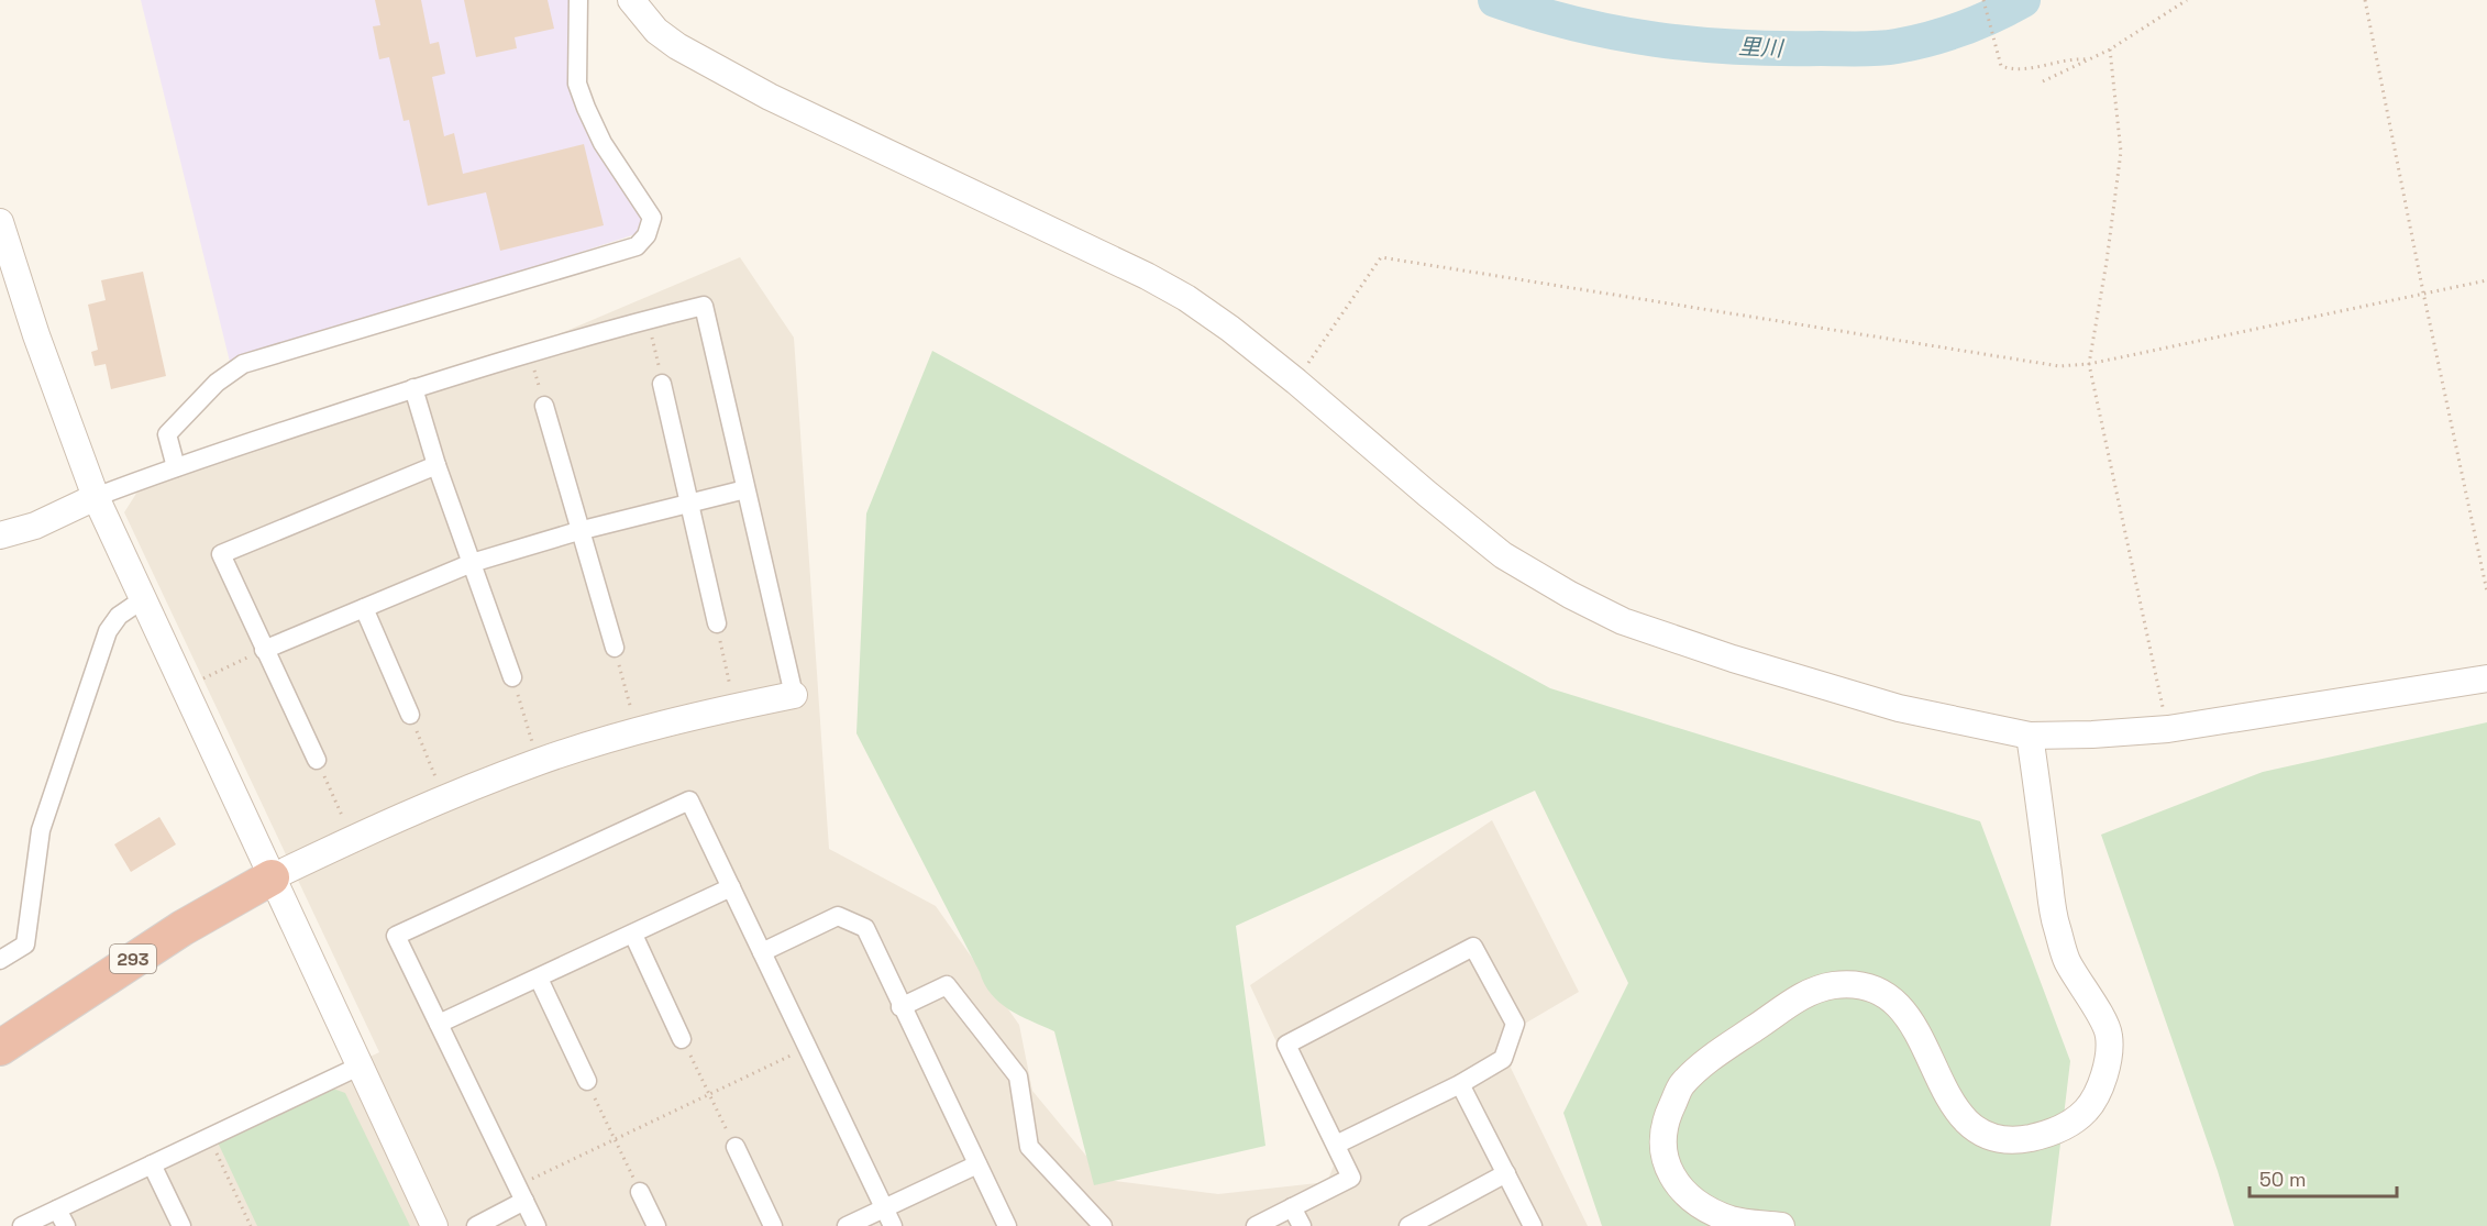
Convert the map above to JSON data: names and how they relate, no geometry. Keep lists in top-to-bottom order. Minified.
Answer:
{"streets":{"highway":["293"]},"water":["里川"],"scale_bar":"50 m"}
